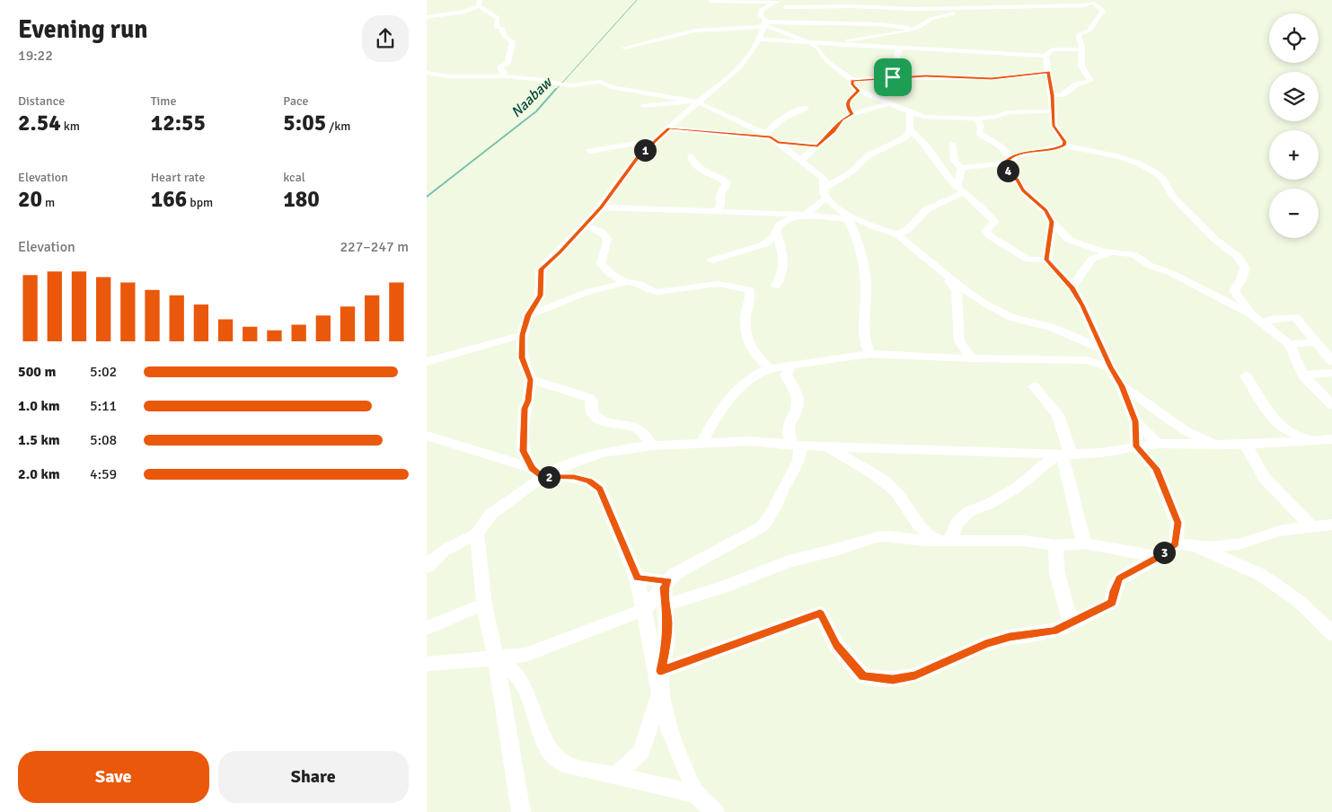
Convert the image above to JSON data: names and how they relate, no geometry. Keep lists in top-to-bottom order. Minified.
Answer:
{"water":["Naabaw"],"page":{"heading":["Evening run","19:22"],"map_buttons":["+","−"],"stats":[["Distance","2.54 km"],["Time","12:55"],["Pace","5:05 /km"],["Elevation","20 m"],["Heart rate","166 bpm"],["kcal","180"]],"pins":["1","4","2","3"],"chart":["Elevation","227–247 m"],"list":[{"name":"500 m","note":"5:02"},{"name":"1.0 km","note":"5:11"},{"name":"1.5 km","note":"5:08"},{"name":"2.0 km","note":"4:59"}],"buttons":["Save","Share"]}}
